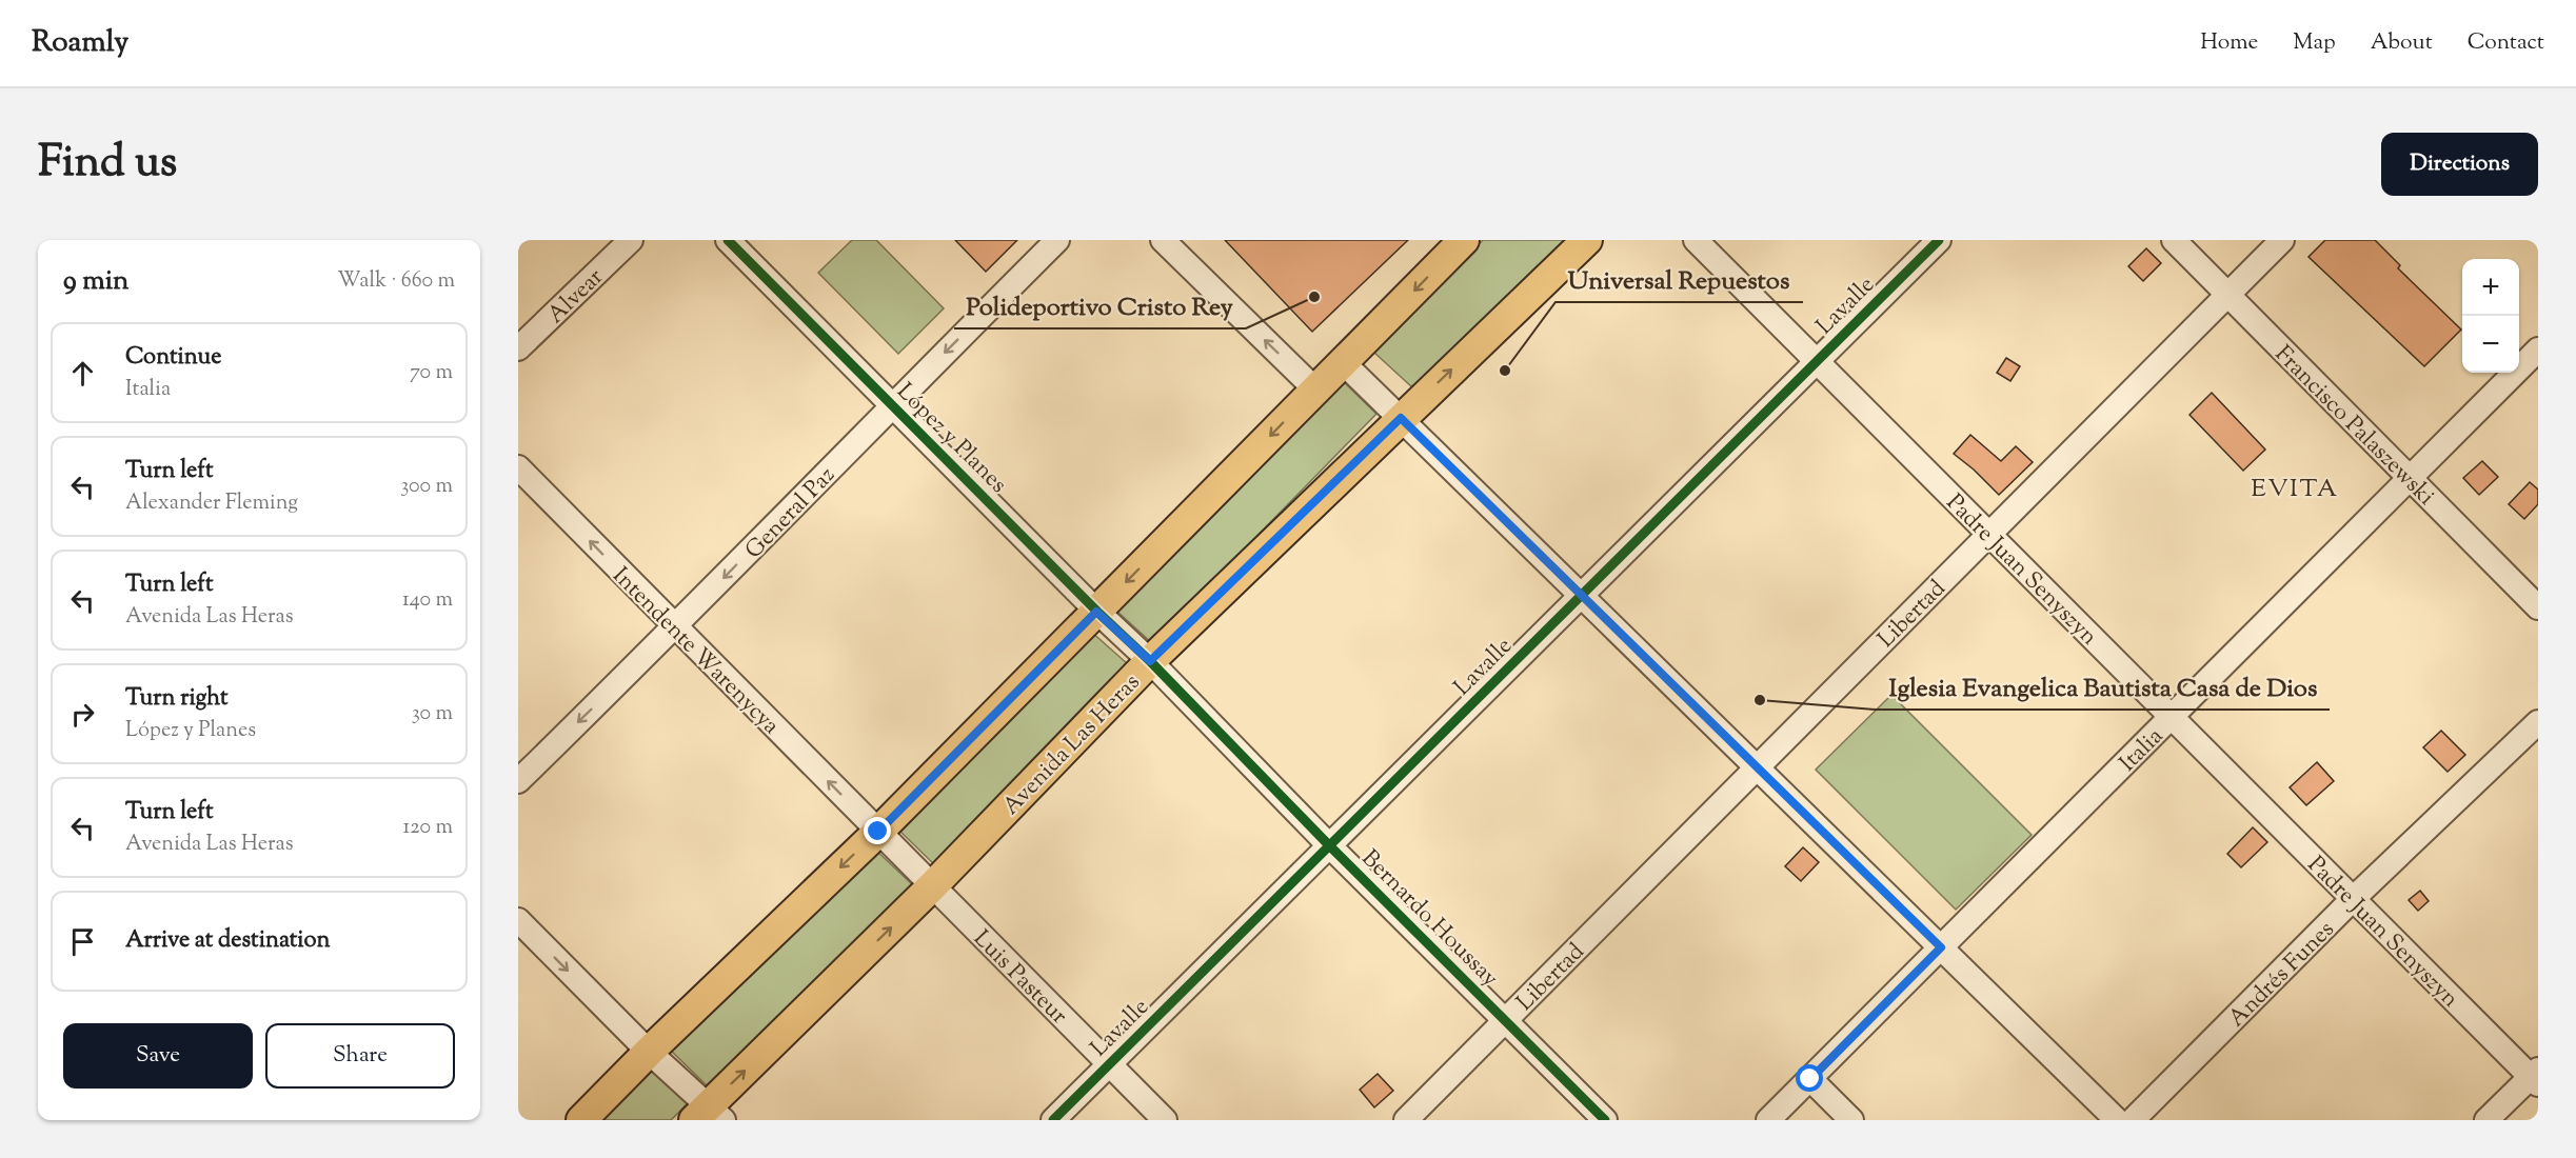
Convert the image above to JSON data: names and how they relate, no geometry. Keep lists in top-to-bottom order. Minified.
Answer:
{"streets":{"main road":["Avenida Las Heras"],"street":["Alvear","Lavalle","Francisco Palaszewski","López y Planes","General Paz","Padre Juan Senyszyn","Libertad","Intendente Warenycya","Italia","Bernardo Houssay","Andrés Funes","Luis Pasteur"]},"crossings":[["Lavalle","Padre Juan Senyszyn"],["Lavalle","Bernardo Houssay"],["Lavalle","Luis Pasteur"],["Francisco Palaszewski","Libertad"],["Francisco Palaszewski","Italia"],["López y Planes","General Paz"],["López y Planes","Avenida Las Heras"],["López y Planes","Bernardo Houssay"],["General Paz","Intendente Warenycya"],["Padre Juan Senyszyn","Libertad"],["Padre Juan Senyszyn","Italia"],["Padre Juan Senyszyn","Andrés Funes"],["Libertad","Bernardo Houssay"],["Intendente Warenycya","Luis Pasteur"],["Avenida Las Heras","Bernardo Houssay"],["Avenida Las Heras","Luis Pasteur"]],"one_way":["General Paz","Intendente Warenycya"],"districts":["EVITA"],"places":["Polideportivo Cristo Rey","Universal Repuestos","Iglesia Evangelica Bautista Casa de Dios"],"page":{"header":"Roamly","nav":["Home","Map","About","Contact"],"title":"Find us","buttons":["Directions",["Save","Share"]],"heading":["9 min","Walk · 660 m"],"map_buttons":["+","−"],"list":[["Continue","Italia","70 m"],["Turn left","Alexander Fleming","300 m"],["Turn left","Avenida Las Heras","140 m"],["Turn right","López y Planes","30 m"],["Turn left","Avenida Las Heras","120 m"],"Arrive at destination"]}}
